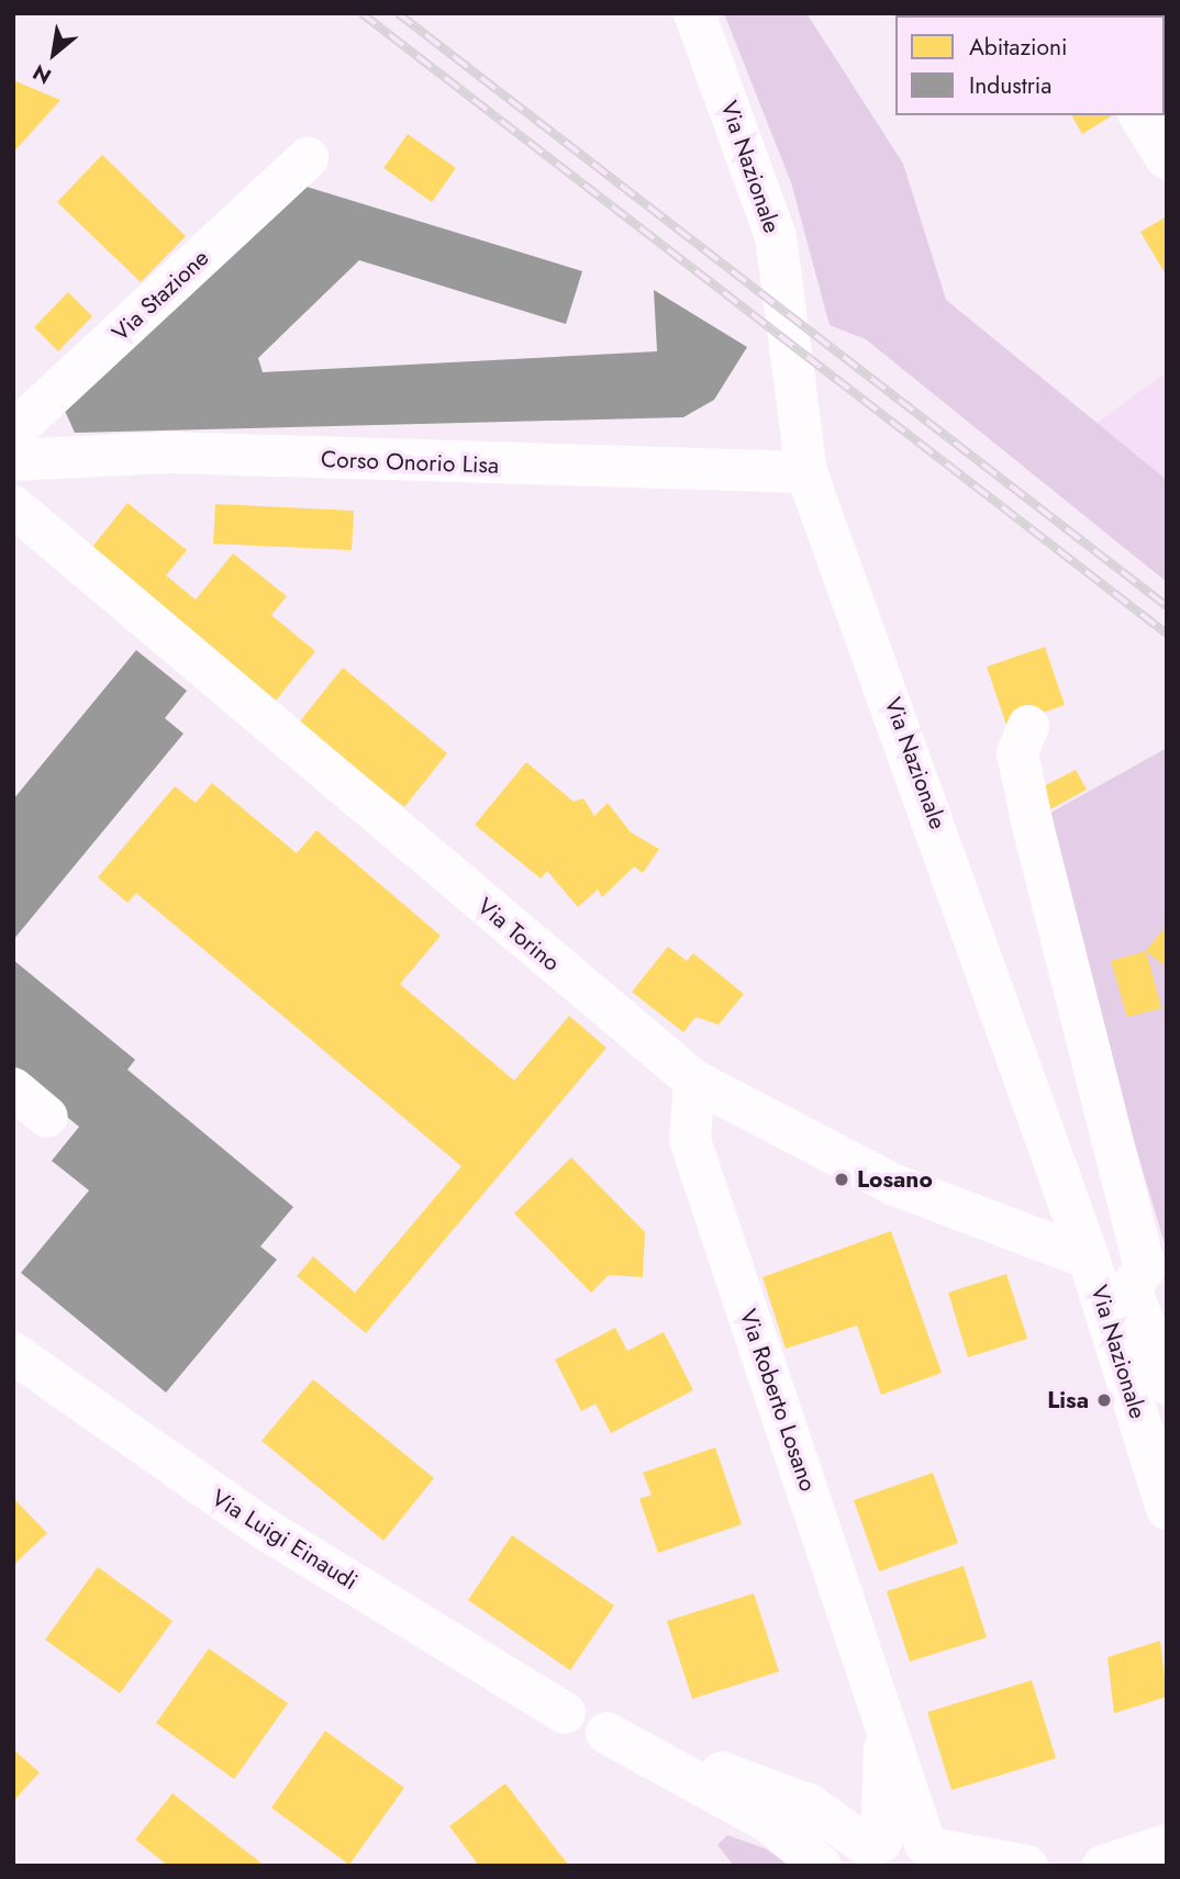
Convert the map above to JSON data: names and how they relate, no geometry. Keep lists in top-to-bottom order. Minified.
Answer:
{"streets":{"street":["Via Nazionale","Via Stazione","Corso Onorio Lisa","Via Torino","Via Roberto Losano","Via Luigi Einaudi"]},"crossings":[["Via Nazionale","Corso Onorio Lisa"],["Via Nazionale","Via Torino"],["Via Torino","Via Roberto Losano"]],"places":["Losano","Lisa"],"legend":["Abitazioni","Industria"],"north":"bottom left"}
